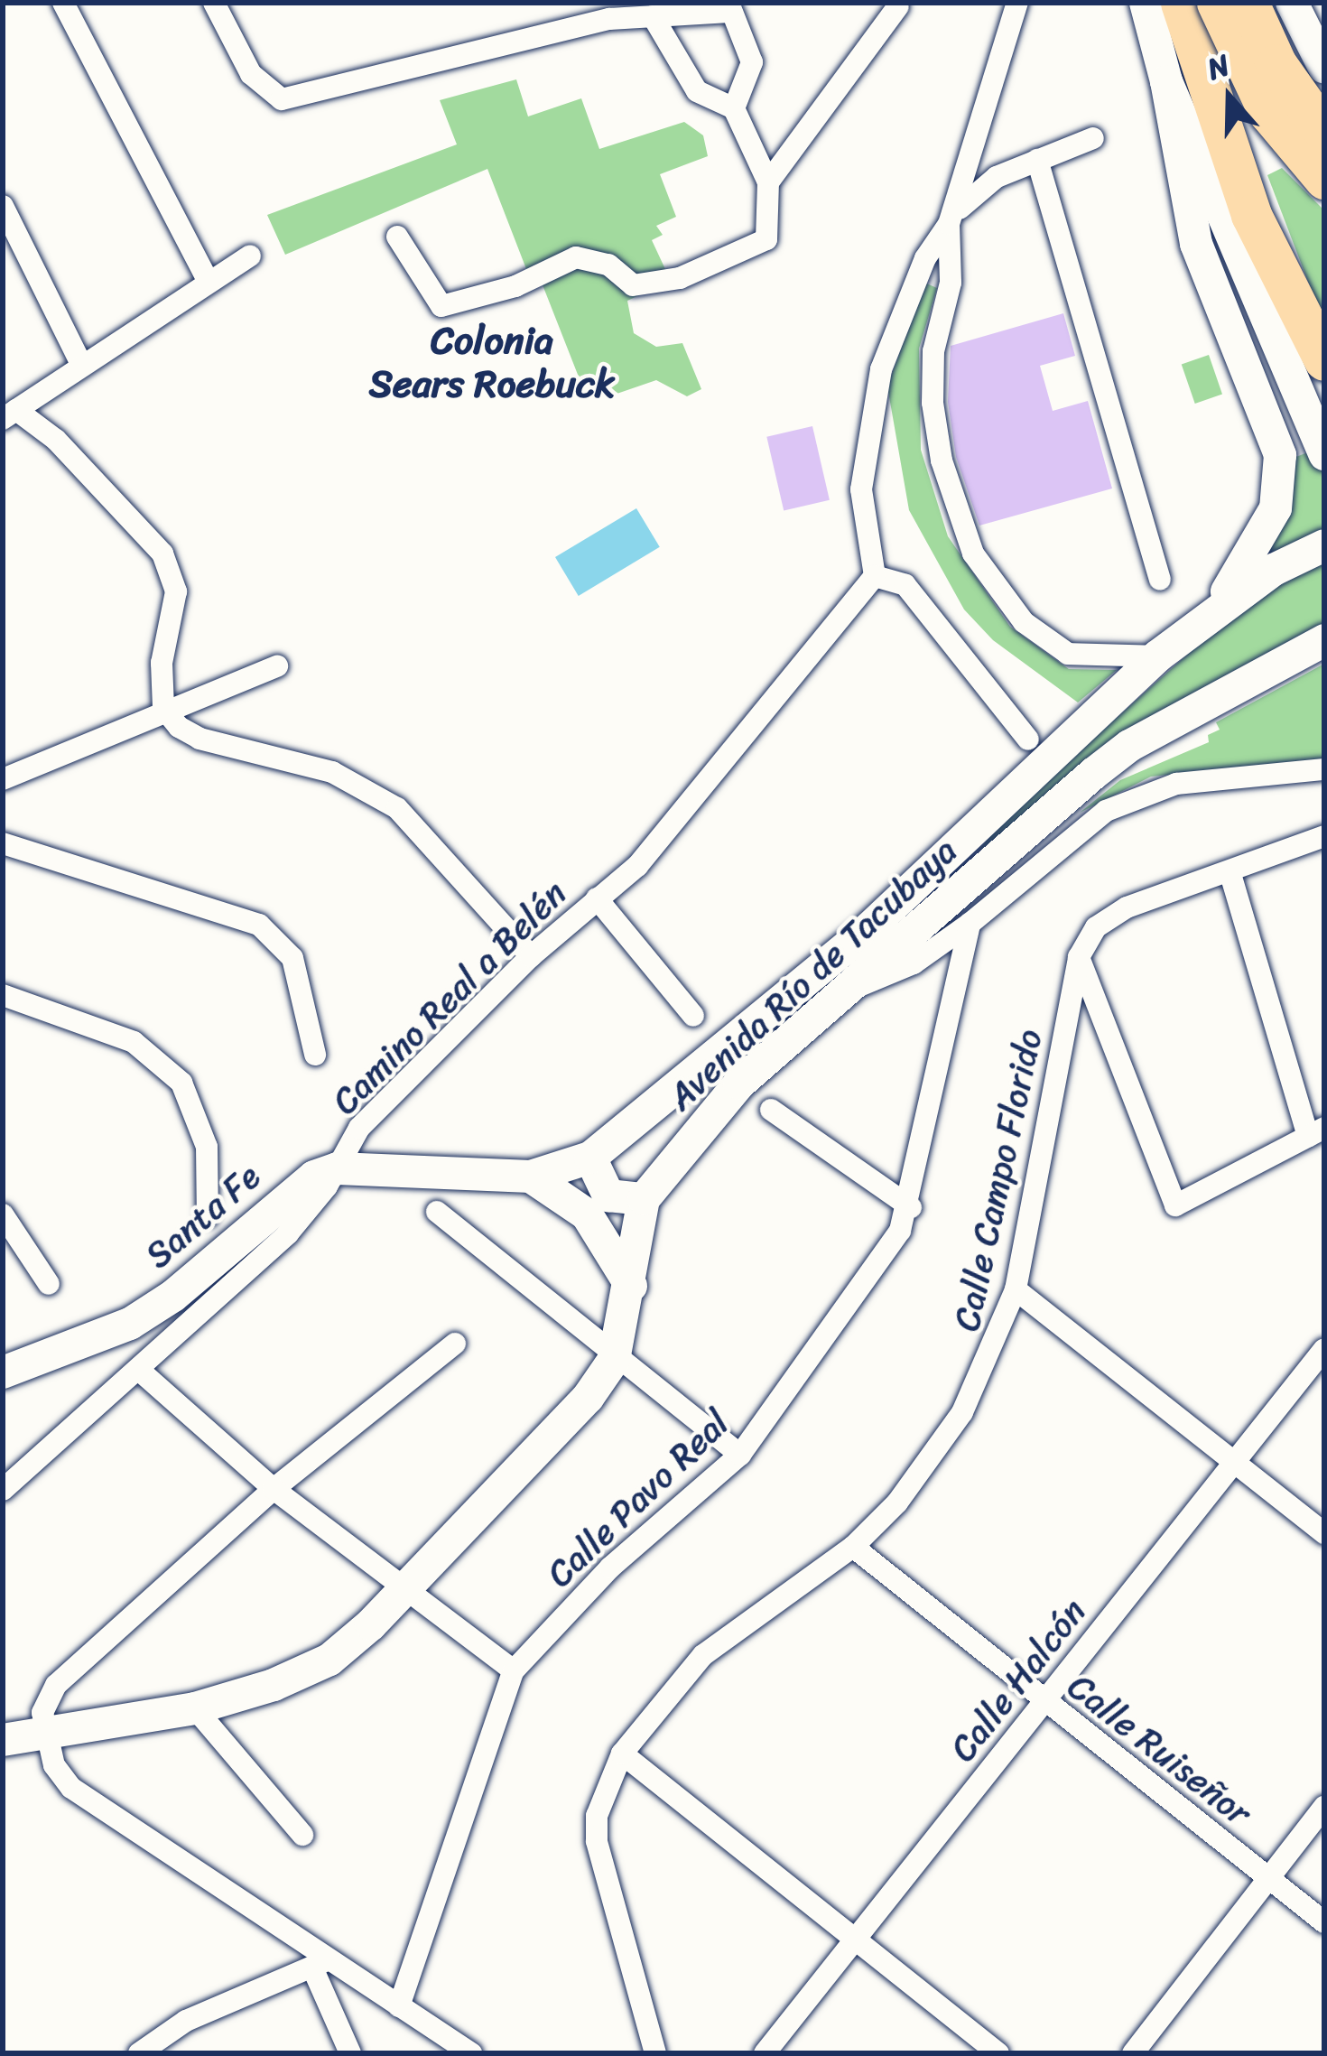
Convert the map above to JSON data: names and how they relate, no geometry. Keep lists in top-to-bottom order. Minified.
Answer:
{"streets":{"main road":["Avenida Río de Tacubaya","Santa Fe"],"street":["Camino Real a Belén","Calle Campo Florido","Calle Pavo Real","Calle Halcón","Calle Ruiseñor"]},"crossings":[["Avenida Río de Tacubaya","Santa Fe"],["Camino Real a Belén","Santa Fe"],["Calle Campo Florido","Calle Ruiseñor"],["Calle Halcón","Calle Ruiseñor"]],"districts":["Colonia Sears Roebuck"],"north":"top"}
